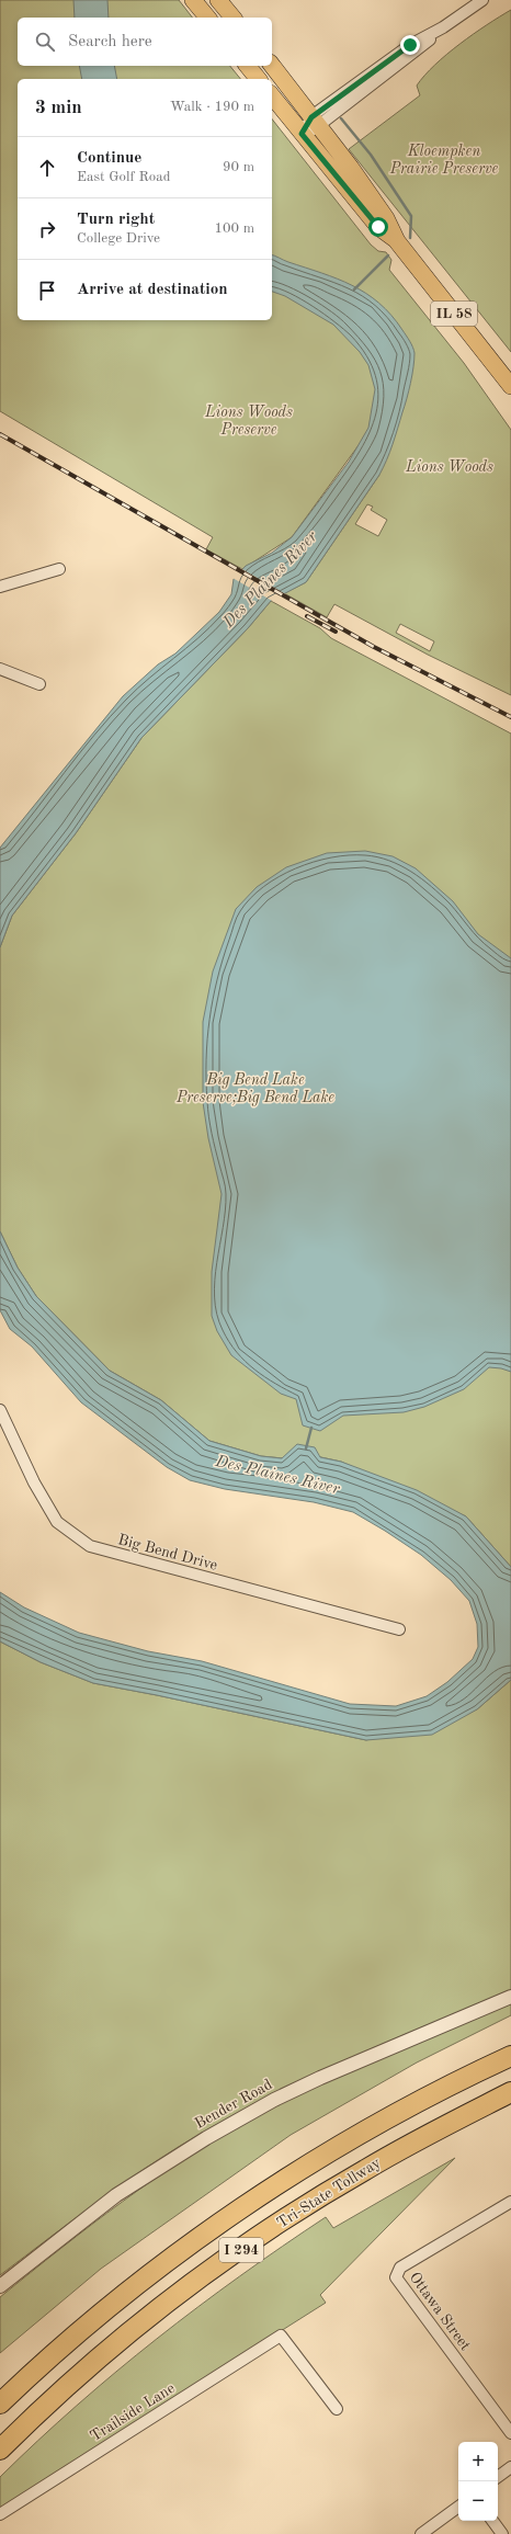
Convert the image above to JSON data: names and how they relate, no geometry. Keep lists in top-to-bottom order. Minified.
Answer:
{"streets":{"highway":["Tri-State Tollway","I 294"],"main road":["IL 58"],"street":["Big Bend Drive","Bender Road","Ottawa Street","Trailside Lane"]},"water":["Des Plaines River"],"parks":["Kloempken Prairie Preserve","Lions Woods Preserve","Lions Woods","Big Bend Lake Preserve;Big Bend Lake"],"page":{"search":"Search here","heading":["3 min","Walk · 190 m"],"list":[["Continue","East Golf Road","90 m"],["Turn right","College Drive","100 m"],"Arrive at destination"],"map_buttons":["+","−"]}}
